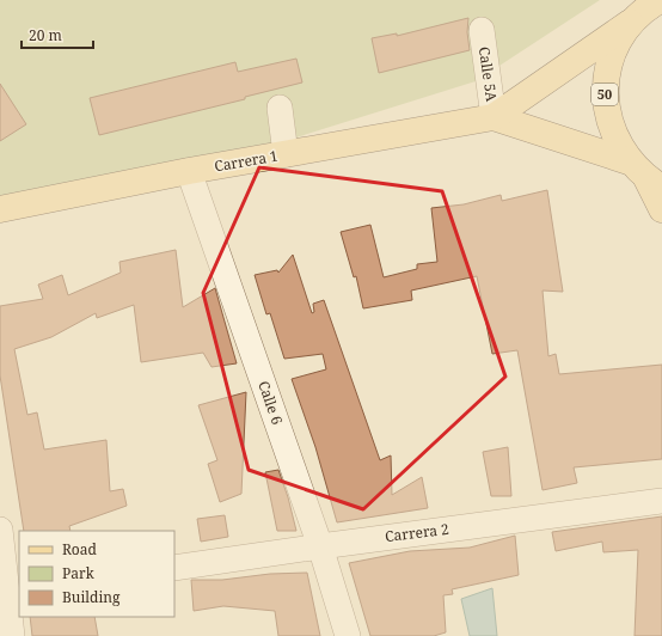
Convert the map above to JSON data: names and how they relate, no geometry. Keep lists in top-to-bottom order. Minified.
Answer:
{"streets":{"main road":["50","Carrera 1"],"street":["Calle 5A","Calle 6","Carrera 2"]},"crossings":[["Calle 5A","Carrera 1"],["50","Carrera 1"],["Carrera 1","Calle 6"],["Calle 6","Carrera 2"]],"legend":["Road","Park","Building"],"scale_bar":"20 m"}
